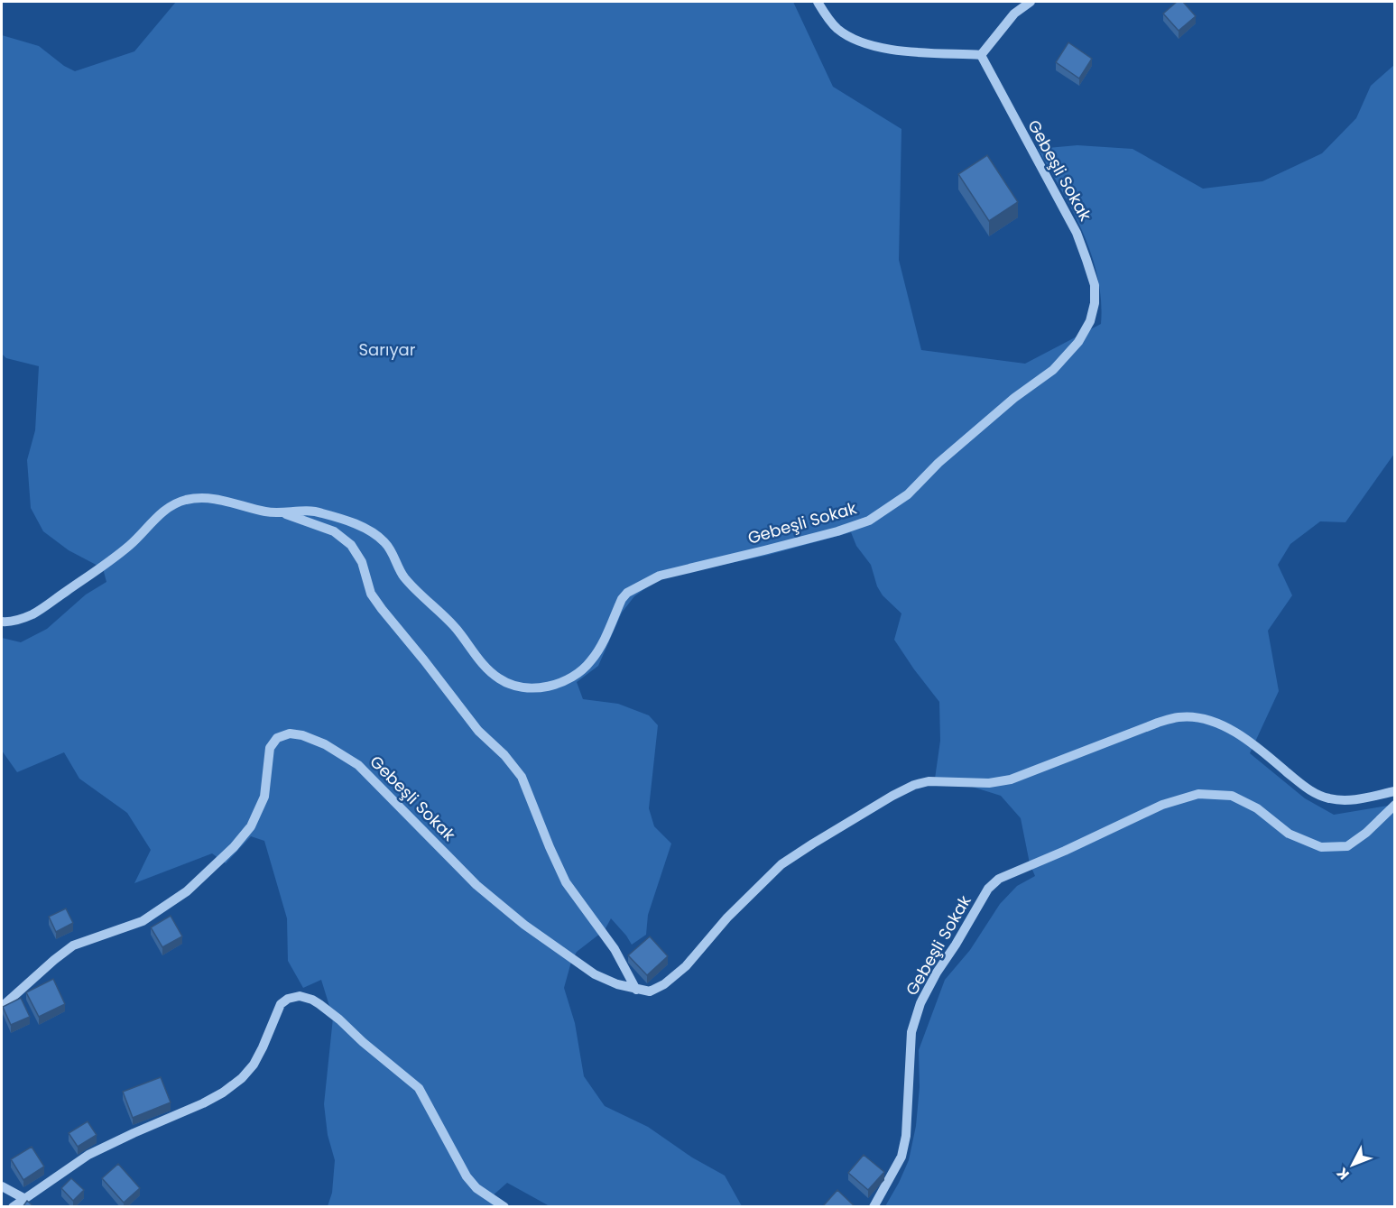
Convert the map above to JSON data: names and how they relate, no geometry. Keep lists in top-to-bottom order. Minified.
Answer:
{"streets":{"street":["Gebeşli Sokak"]},"parks":["Sarıyar"],"north":"bottom left"}
